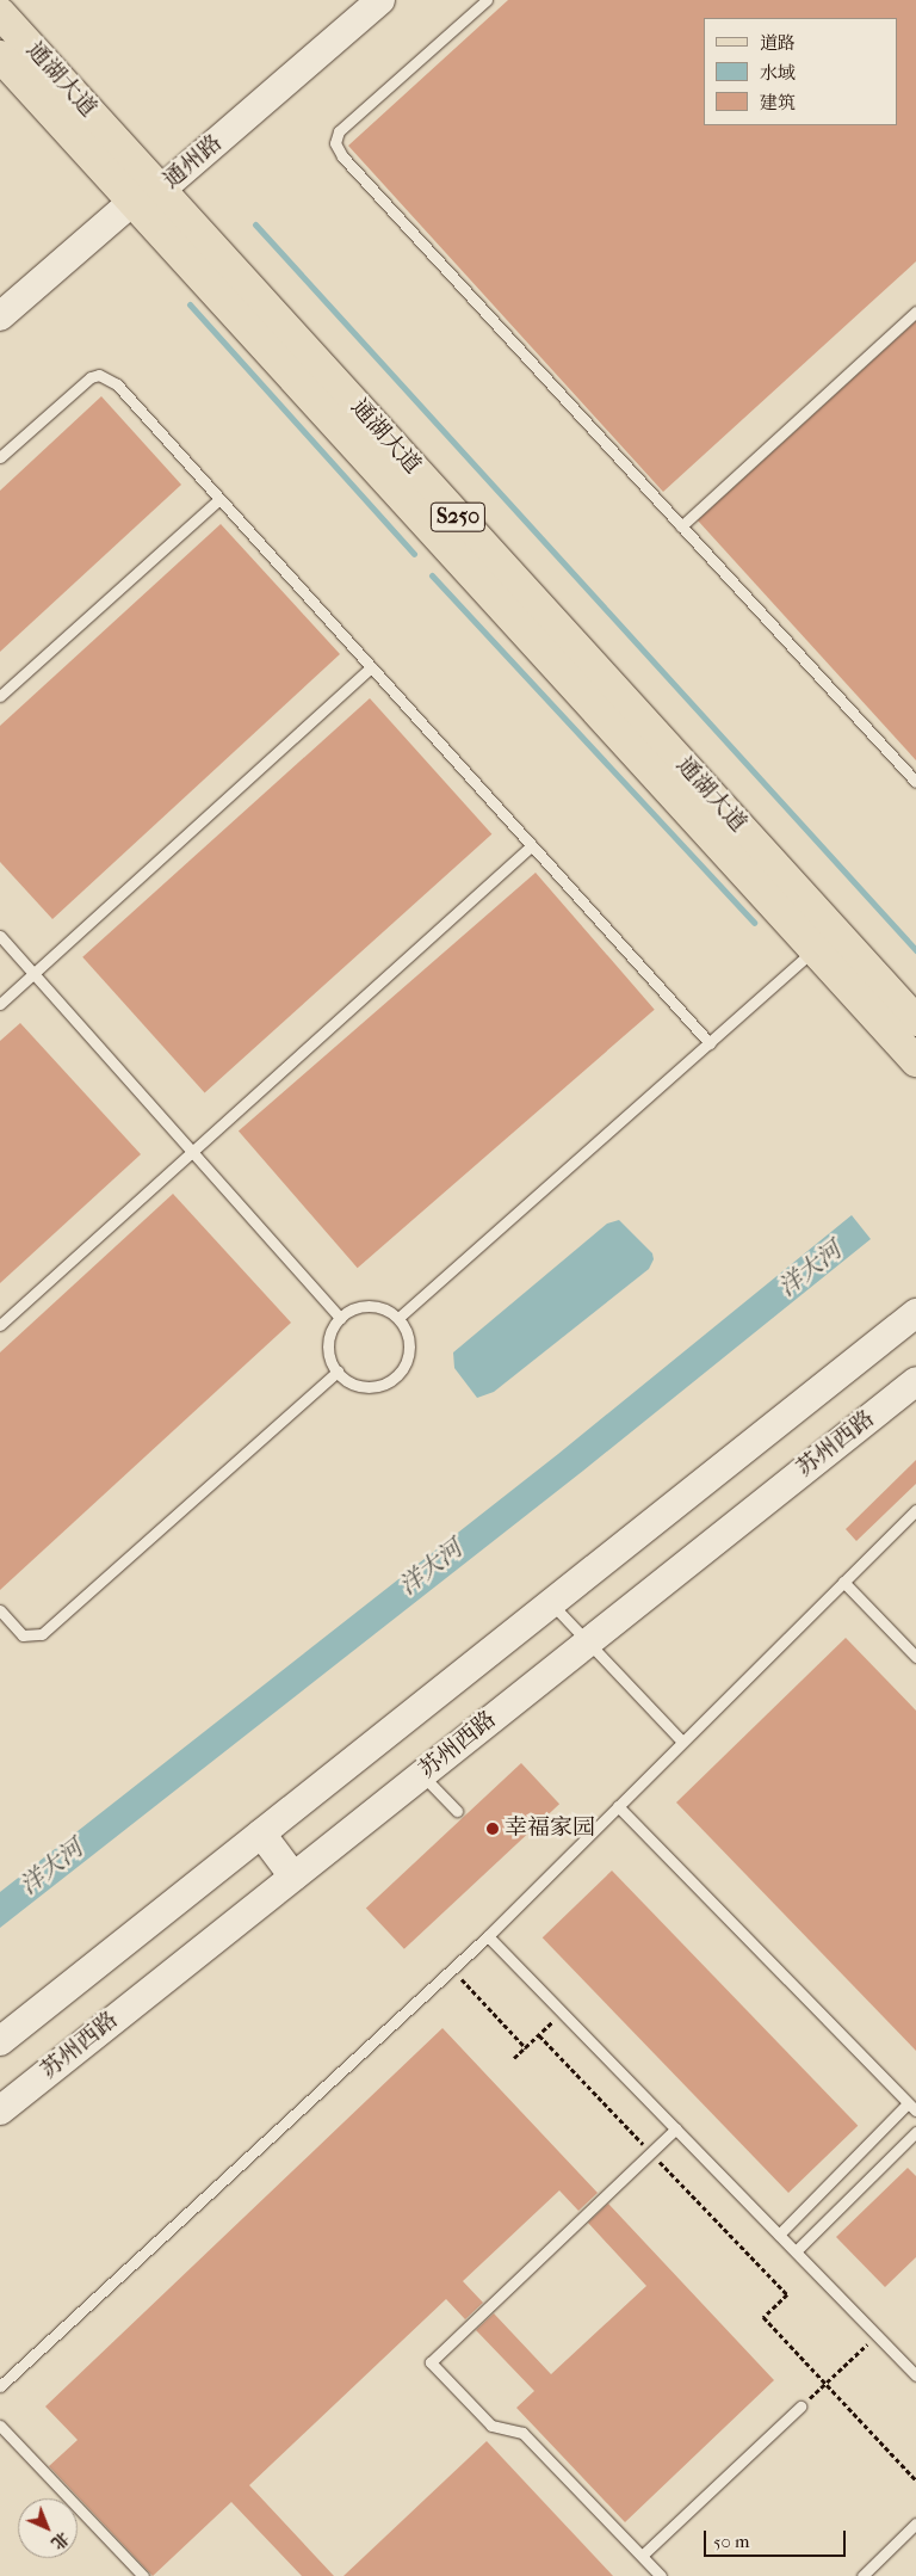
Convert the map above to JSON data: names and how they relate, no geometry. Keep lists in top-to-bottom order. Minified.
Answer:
{"streets":{"main road":["通湖大道","通州路","S250","苏州西路"]},"crossings":[["通湖大道","通州路"]],"water":["洋大河"],"places":["幸福家园"],"legend":["道路","水域","建筑"],"scale_bar":"50 m","north":"bottom right"}
